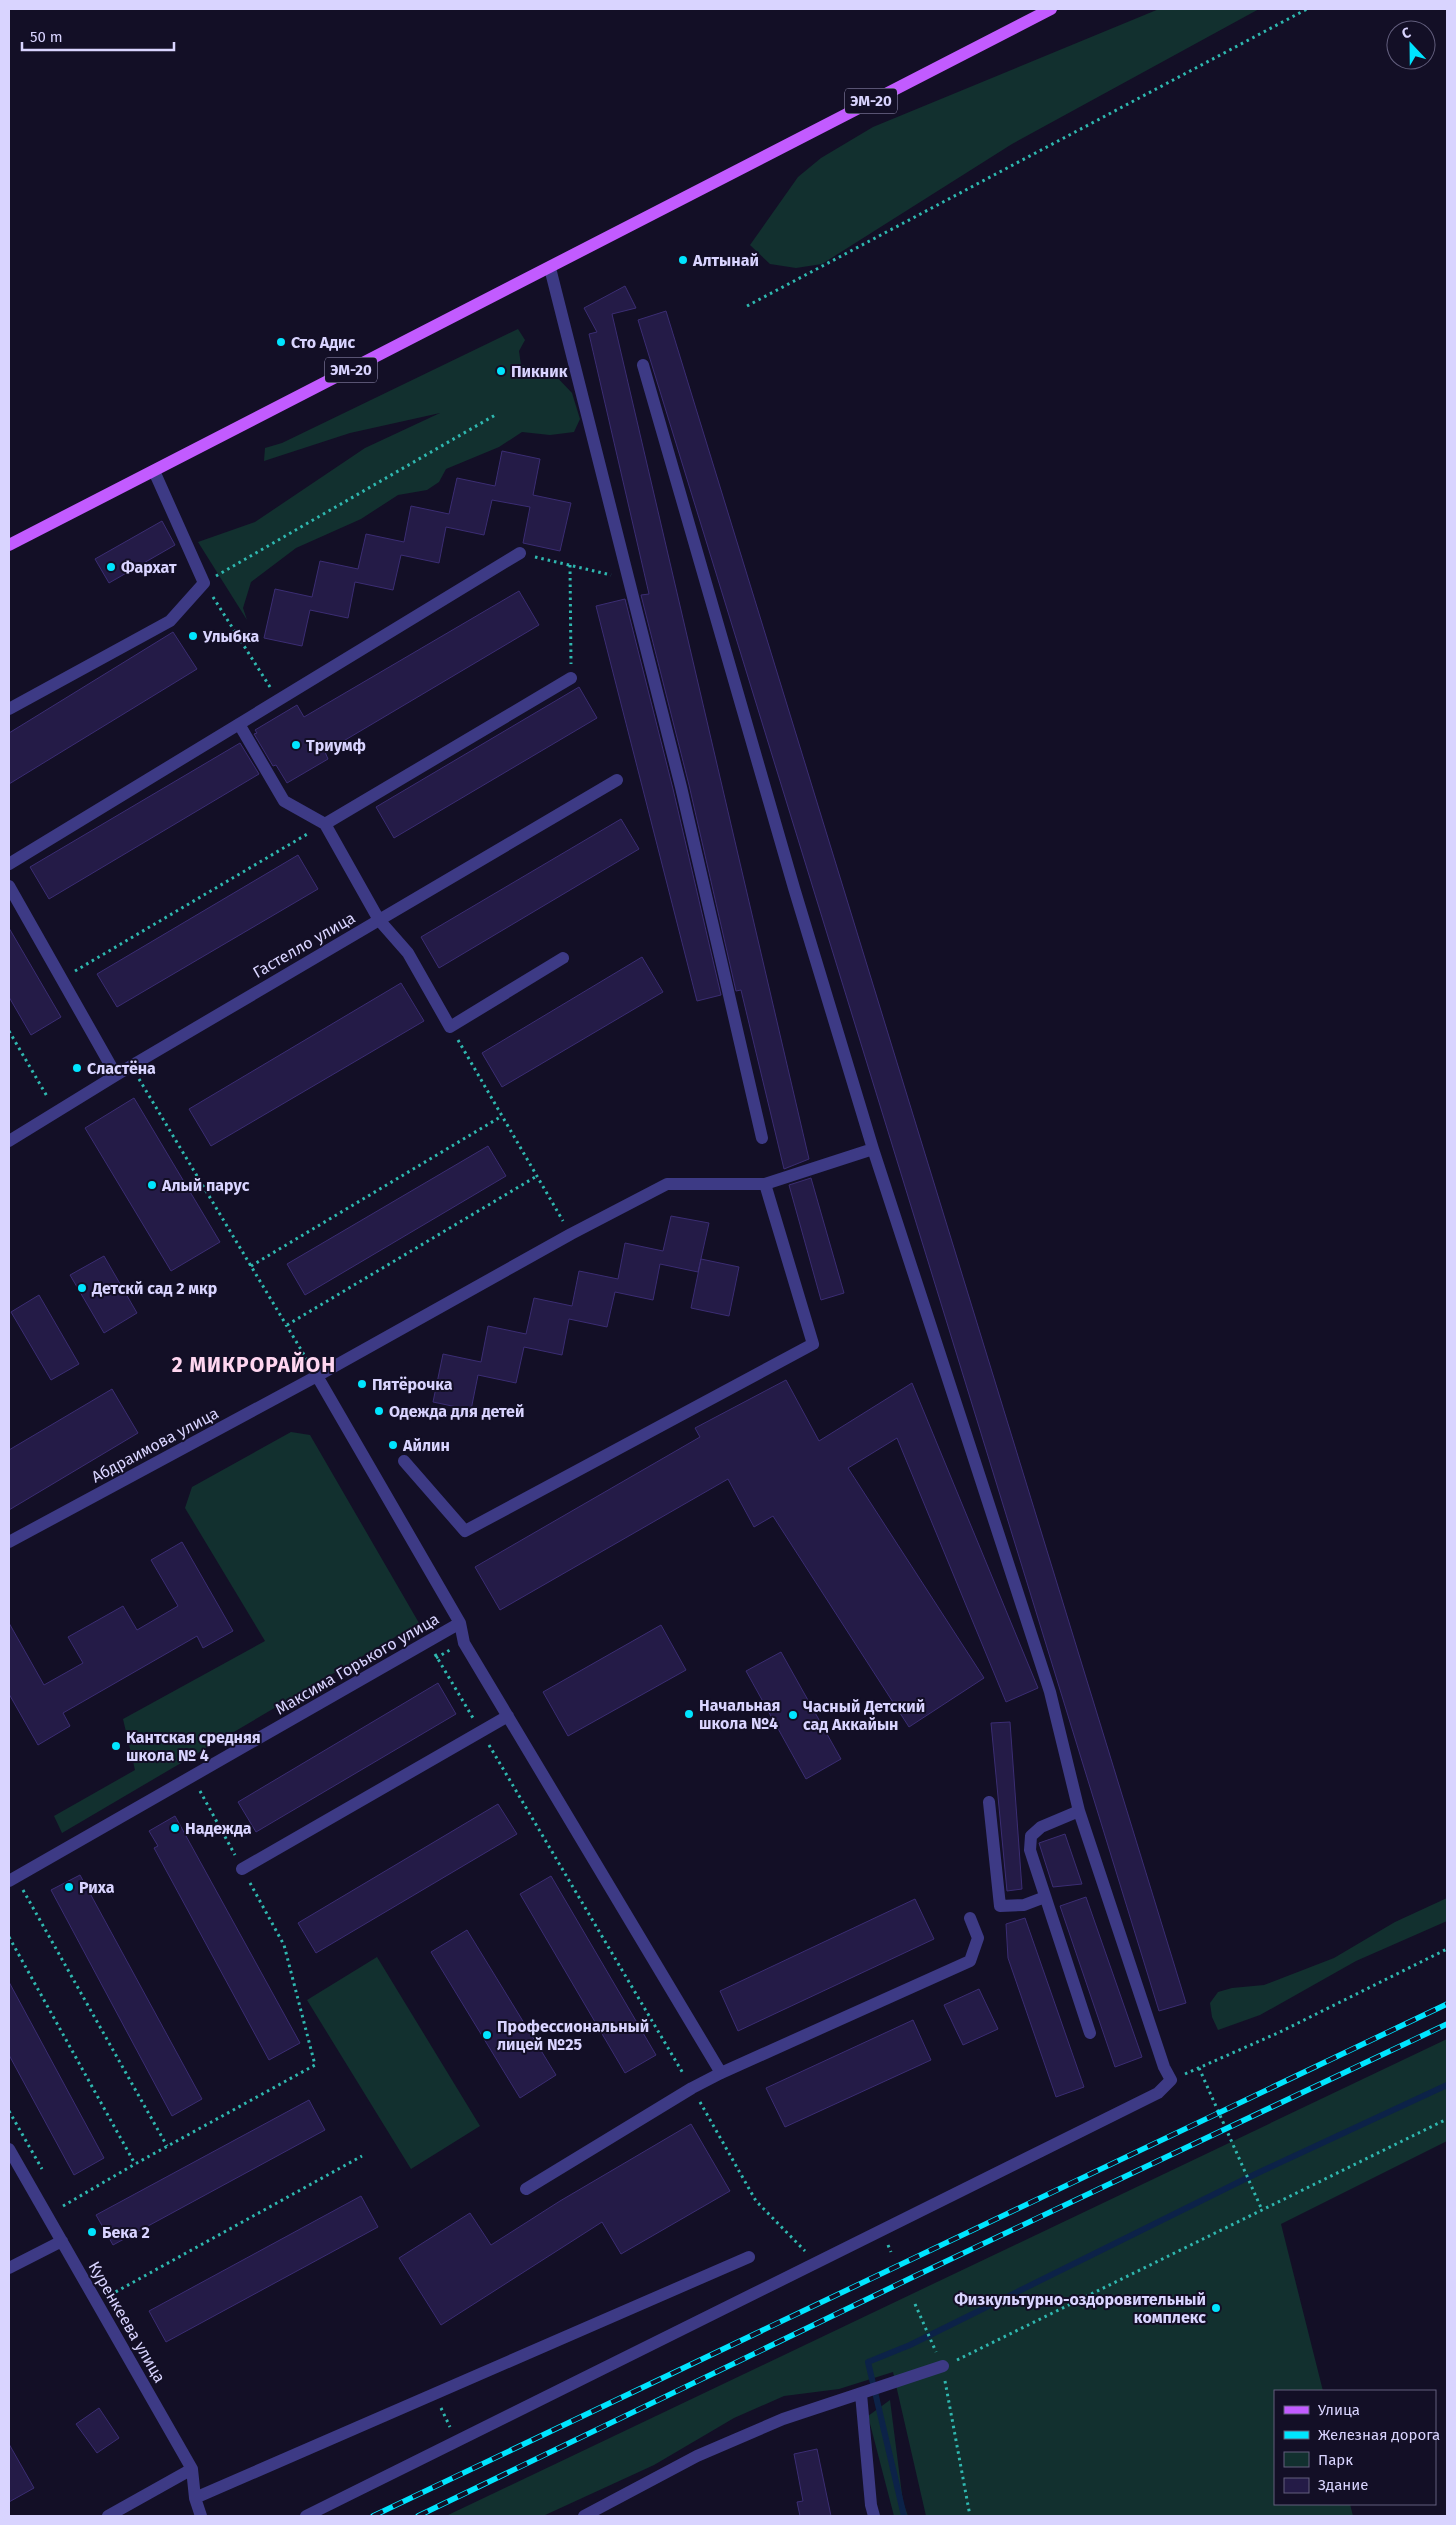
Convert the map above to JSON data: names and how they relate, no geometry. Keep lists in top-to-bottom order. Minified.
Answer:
{"streets":{"main road":["ЭМ-20"],"street":["Гастелло улица","Абдраимова улица","Максима Горького улица","Куренкеева улица"]},"districts":["2 МИКРОРАЙОН"],"places":["Алтынай","Сто Адис","Пикник","Фархат","Улыбка","Триумф","Сластёна","Алый парус","Детскй сад 2 мкр","Пятёрочка","Одежда для детей","Айлин","Начальная школа №4","Часный Детский сад Аккайын","Кантская средняя школа № 4","Надежда","Риха","Профессиональный лицей №25","Бека 2","Физкультурно-оздоровительный комплекс"],"legend":["Улица","Железная дорога","Парк","Здание"],"scale_bar":"50 m","north":"top"}
